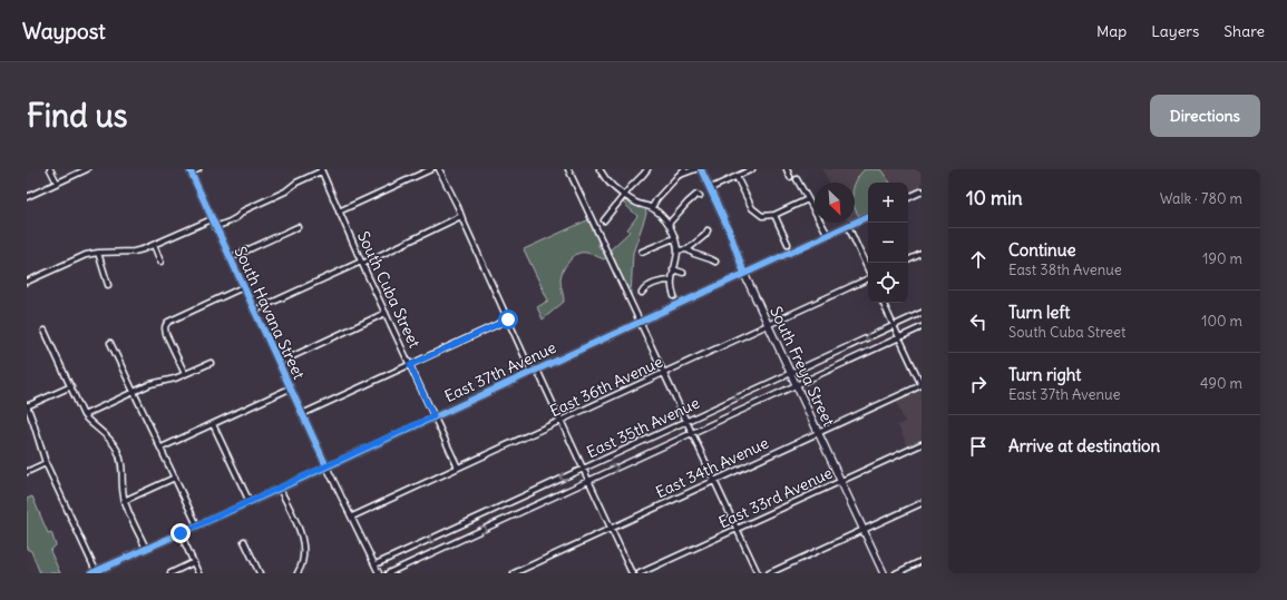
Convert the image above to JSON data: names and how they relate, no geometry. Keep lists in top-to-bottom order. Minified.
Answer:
{"streets":{"main road":["South Freya Street"],"street":["South Cuba Street","South Havana Street","East 37th Avenue","East 36th Avenue","East 35th Avenue","East 34th Avenue","East 33rd Avenue"]},"crossings":[["South Cuba Street","East 37th Avenue"],["South Cuba Street","East 36th Avenue"],["South Havana Street","East 37th Avenue"],["South Havana Street","East 36th Avenue"],["South Havana Street","East 35th Avenue"],["South Freya Street","East 37th Avenue"],["South Freya Street","East 36th Avenue"],["South Freya Street","East 35th Avenue"],["South Freya Street","East 34th Avenue"],["South Freya Street","East 33rd Avenue"]],"north":"bottom right","page":{"header":"Waypost","nav":["Map","Layers","Share"],"buttons":"Directions","title":"Find us","heading":["10 min","Walk · 780 m"],"map_buttons":["+","−"],"list":[["Continue","East 38th Avenue","190 m"],["Turn left","South Cuba Street","100 m"],["Turn right","East 37th Avenue","490 m"],"Arrive at destination"]}}
